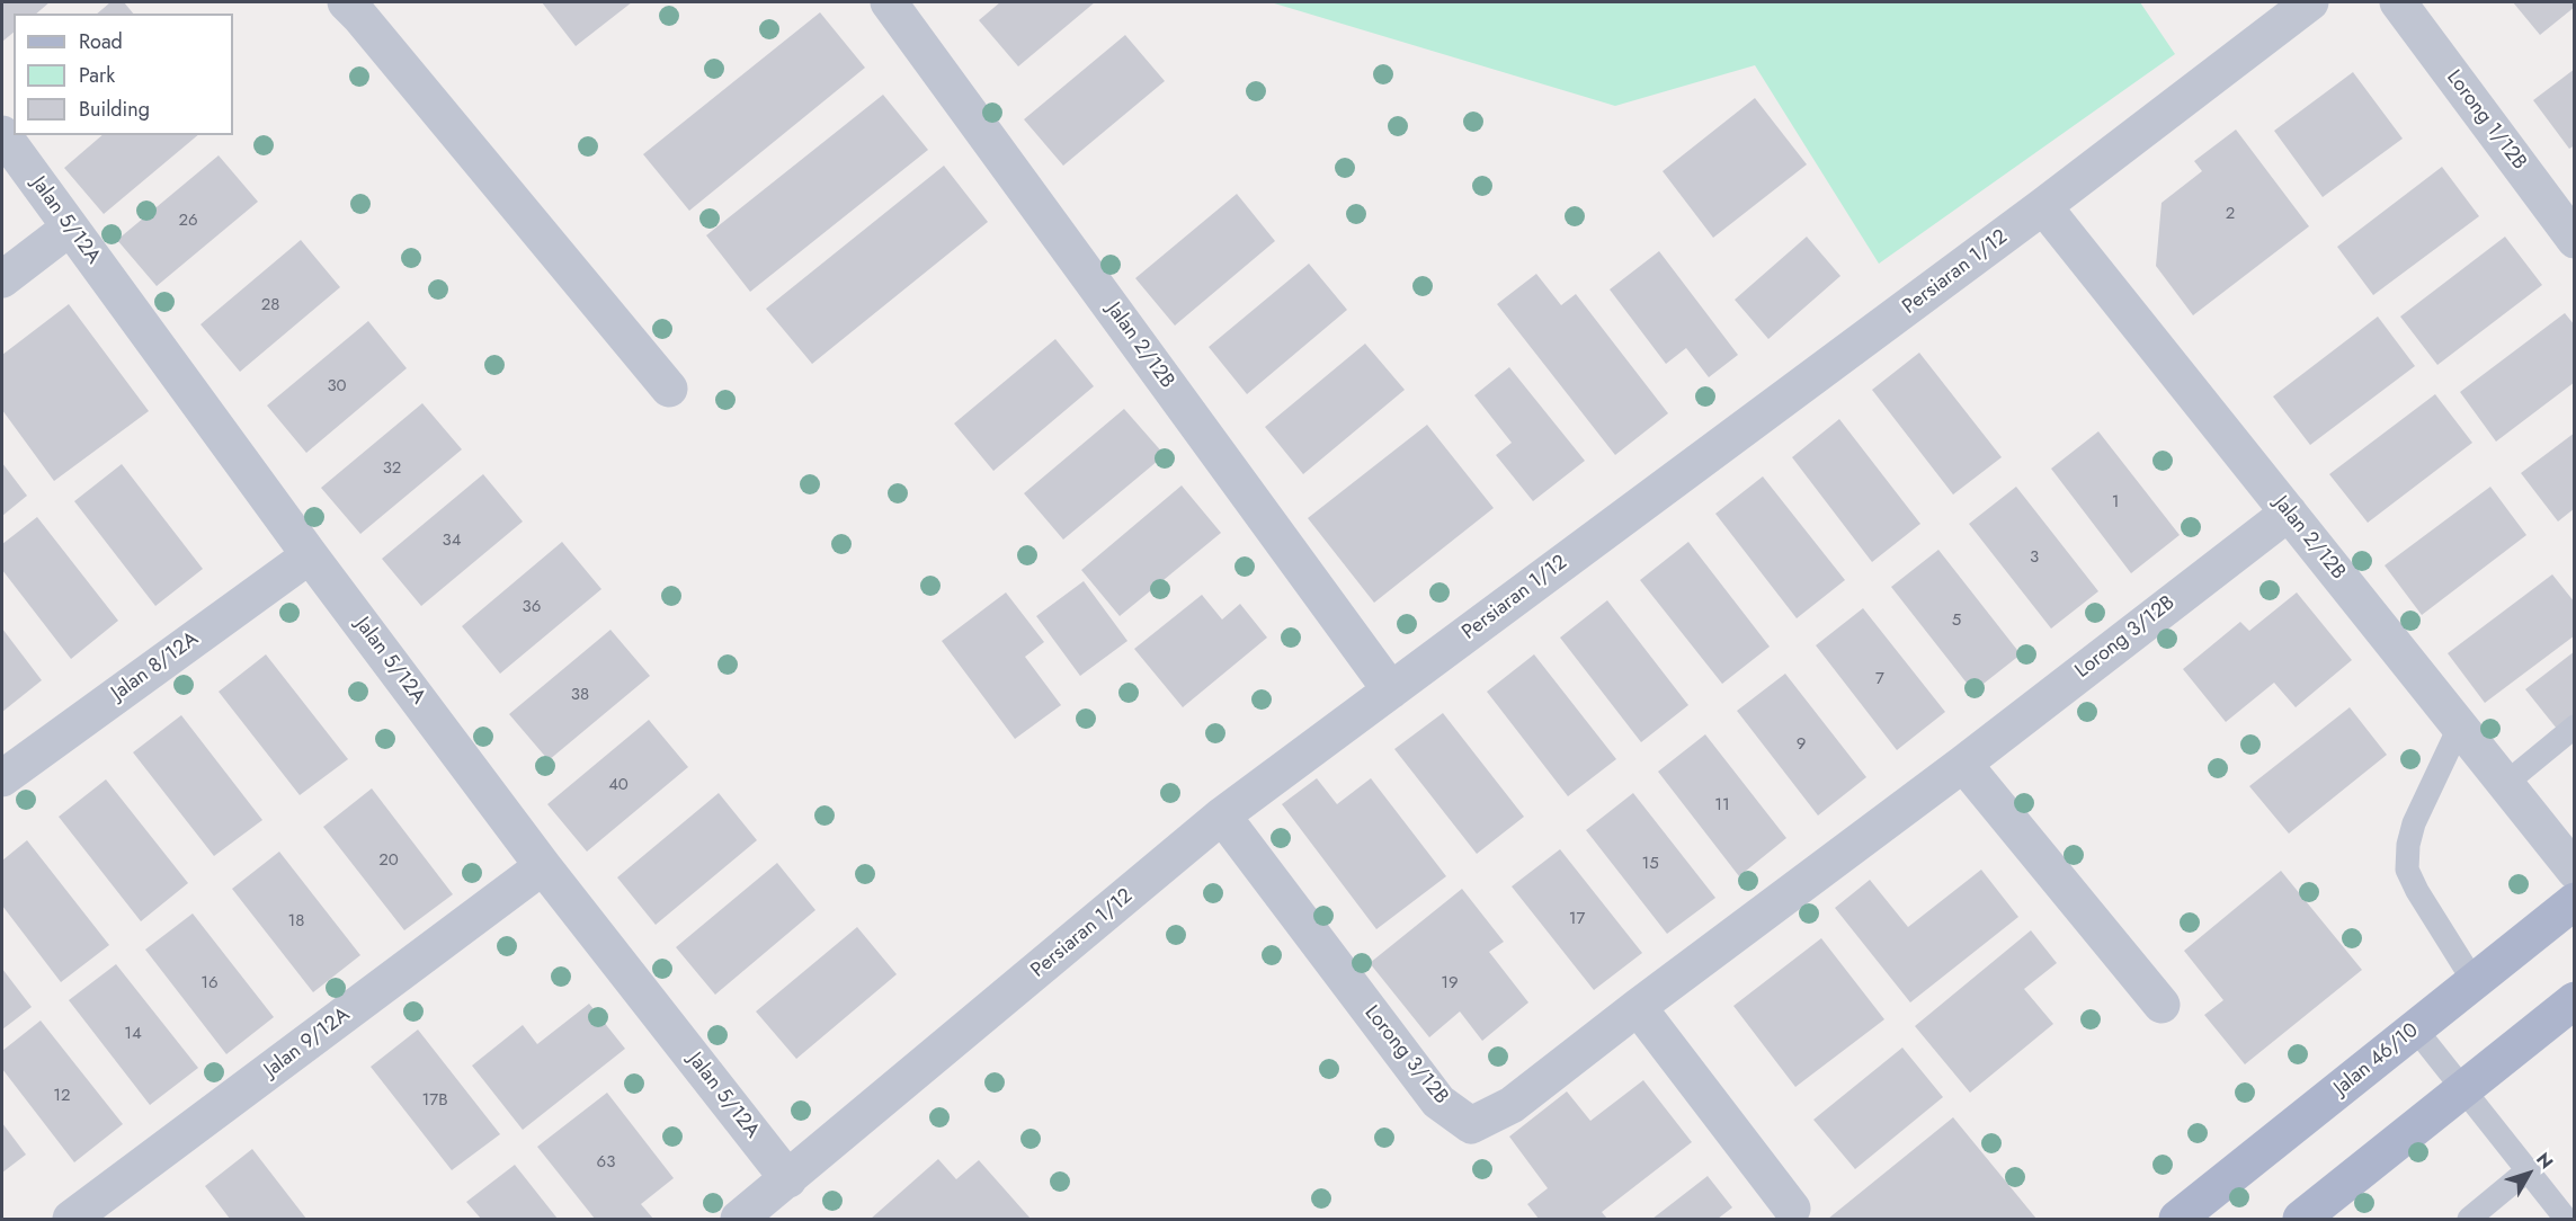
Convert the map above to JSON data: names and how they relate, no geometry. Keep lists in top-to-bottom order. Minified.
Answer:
{"streets":{"main road":["Jalan 46/10"],"street":["Lorong 1/12B","Jalan 5/12A","Persiaran 1/12","Jalan 2/12B","Lorong 3/12B","Jalan 8/12A","Jalan 9/12A"]},"crossings":[["Jalan 5/12A","Persiaran 1/12"],["Jalan 5/12A","Jalan 8/12A"],["Jalan 5/12A","Jalan 9/12A"],["Persiaran 1/12","Jalan 2/12B"],["Persiaran 1/12","Lorong 3/12B"],["Jalan 2/12B","Lorong 3/12B"]],"house_numbers":["2","26","28","30","32","1","34","3","36","5","7","38","9","40","11","20","15","17","18","16","19","14","12","17B","63"],"legend":["Road","Park","Building"],"north":"top right"}
